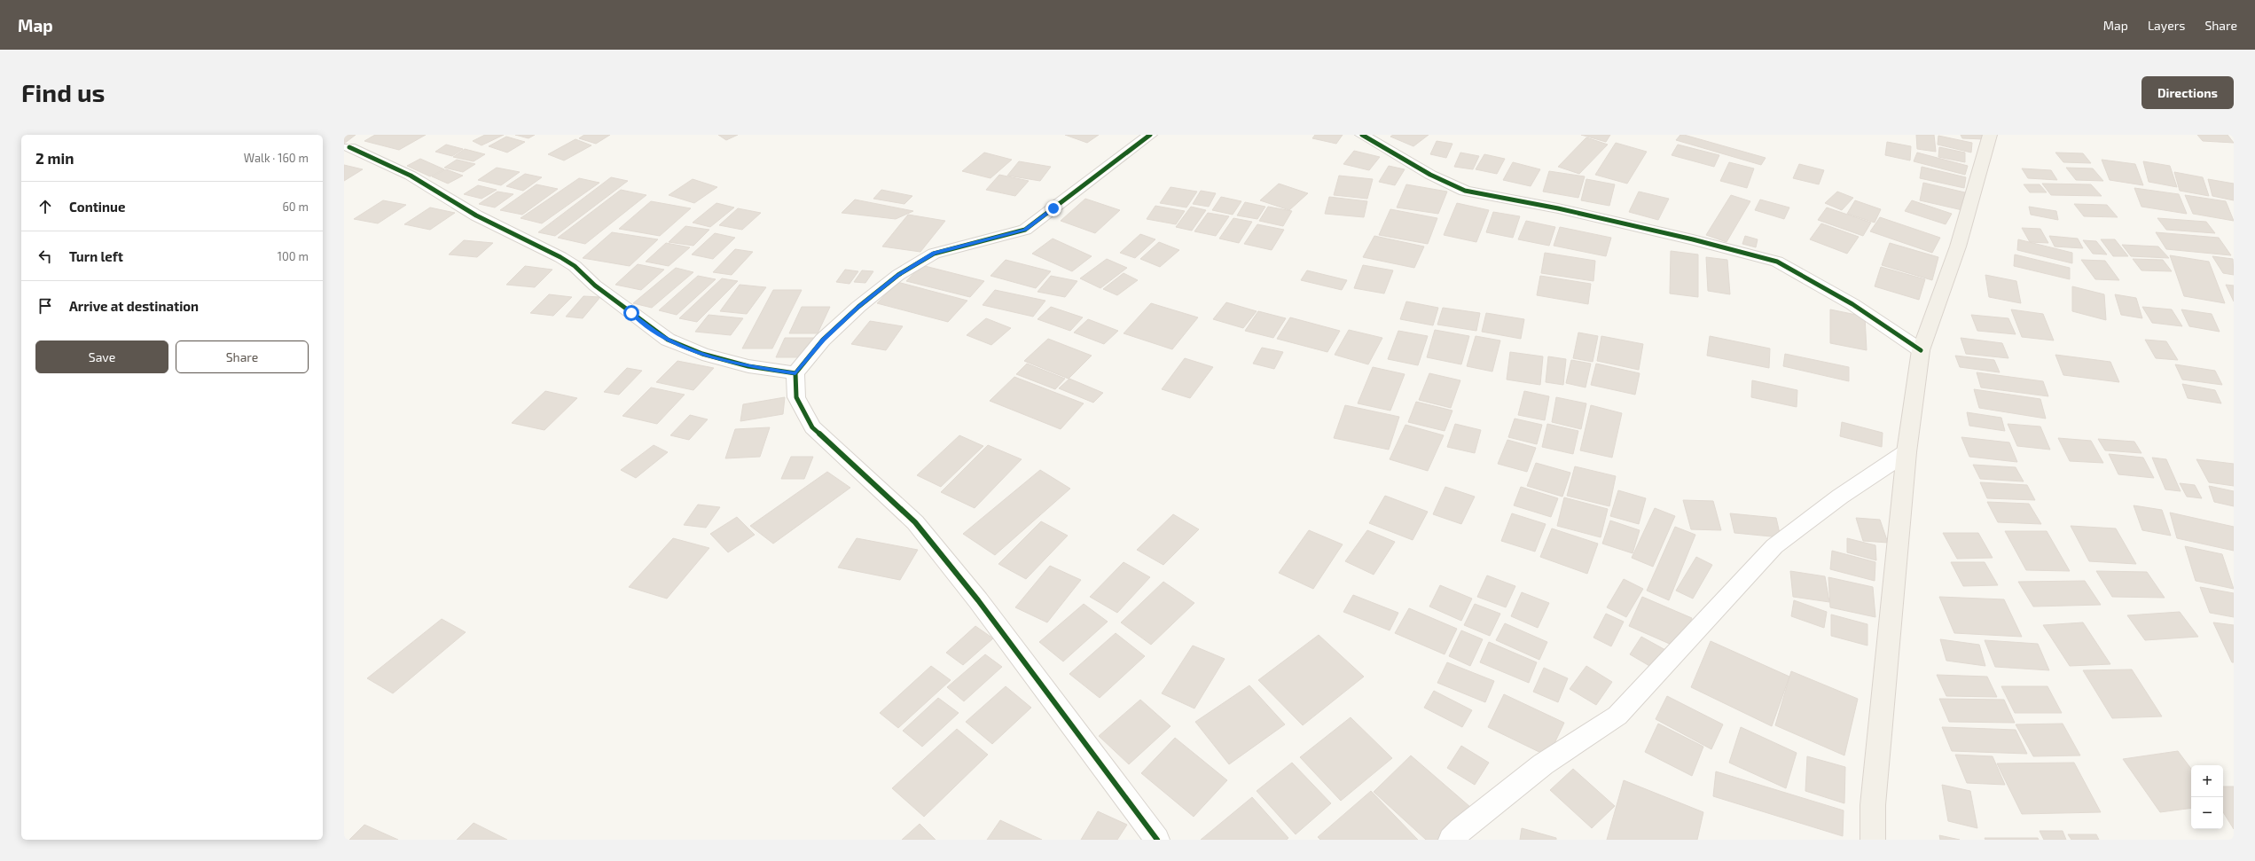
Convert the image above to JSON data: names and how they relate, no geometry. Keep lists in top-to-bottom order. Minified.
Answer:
{"page":{"header":"Map","nav":["Map","Layers","Share"],"buttons":["Directions",["Save","Share"]],"title":"Find us","heading":["2 min","Walk · 160 m"],"list":[["Continue","60 m"],["Turn left","100 m"],"Arrive at destination"],"map_buttons":["+","−"]}}
